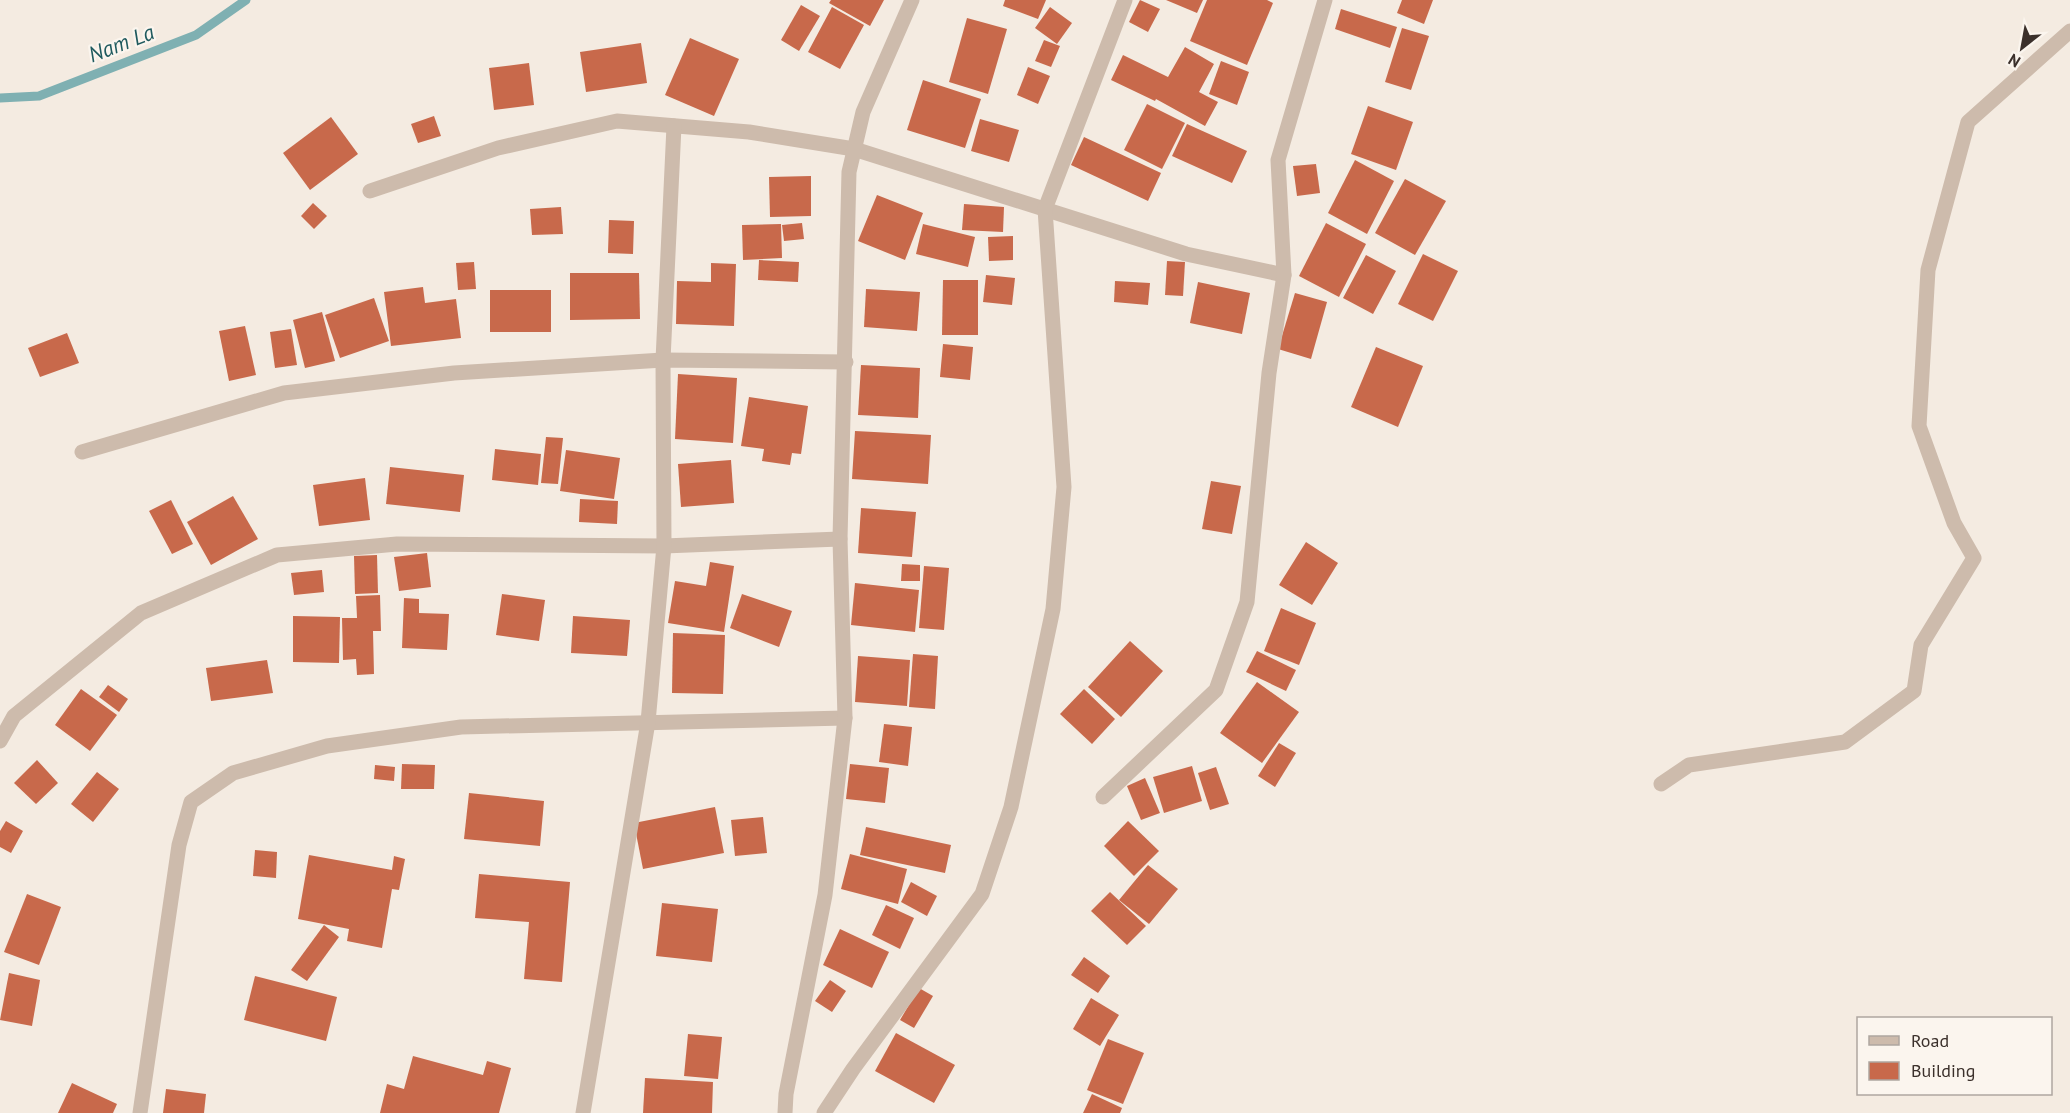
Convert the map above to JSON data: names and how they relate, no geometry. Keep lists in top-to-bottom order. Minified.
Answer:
{"water":["Nam La"],"legend":["Road","Building"],"north":"bottom left"}
